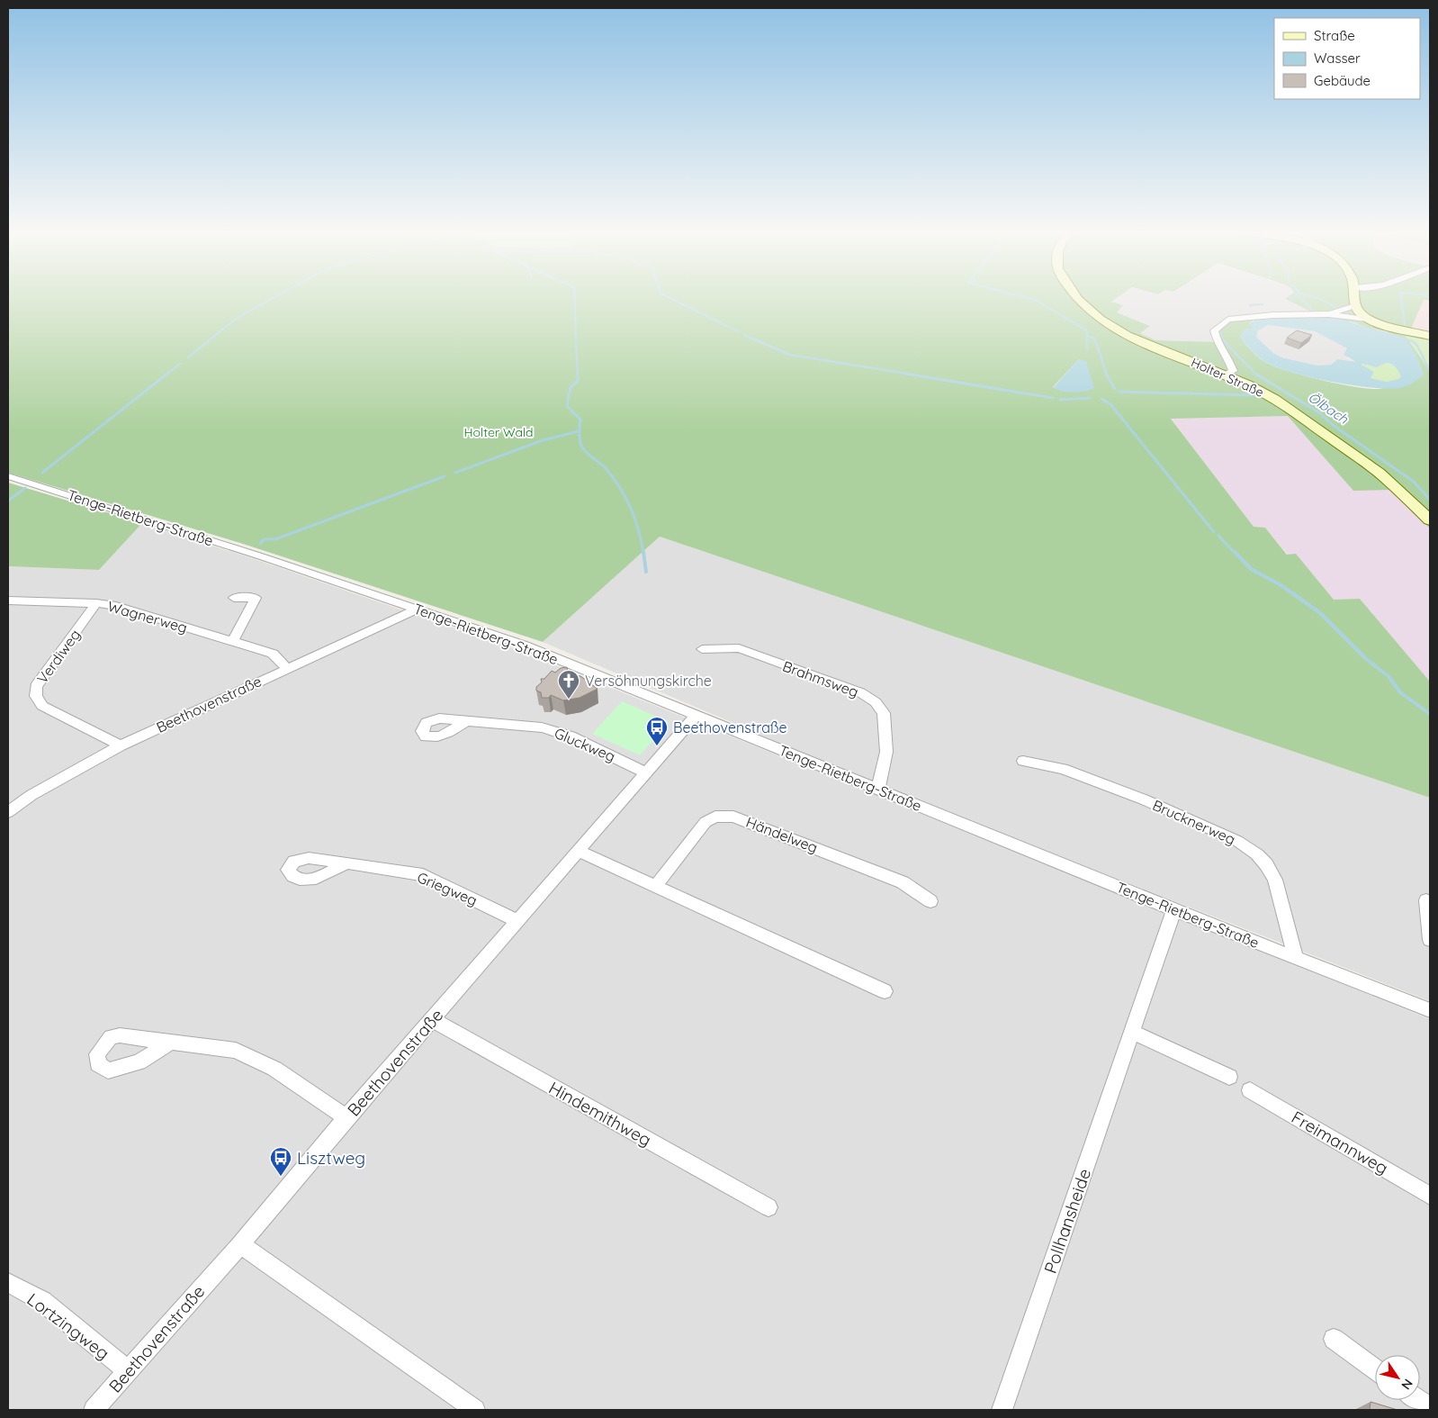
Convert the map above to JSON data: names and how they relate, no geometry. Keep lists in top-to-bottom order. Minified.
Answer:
{"streets":{"street":["Holter Straße","Tenge-Rietberg-Straße","Wagnerweg","Verdiweg","Brahmsweg","Beethovenstraße","Gluckweg","Brucknerweg","Händelweg","Griegweg","Hindemithweg","Freimannweg","Pollhansheide","Lortzingweg"]},"crossings":[["Tenge-Rietberg-Straße","Brahmsweg"],["Tenge-Rietberg-Straße","Beethovenstraße"],["Tenge-Rietberg-Straße","Brucknerweg"],["Tenge-Rietberg-Straße","Pollhansheide"],["Wagnerweg","Verdiweg"],["Wagnerweg","Beethovenstraße"],["Verdiweg","Beethovenstraße"],["Beethovenstraße","Gluckweg"],["Beethovenstraße","Griegweg"],["Beethovenstraße","Hindemithweg"],["Beethovenstraße","Lortzingweg"]],"water":["Ölbach"],"parks":["Holter Wald"],"places":{"church":["Versöhnungskirche"],"bus stop":["Beethovenstraße","Lisztweg"]},"legend":["Straße","Wasser","Gebäude"],"north":"bottom right"}
